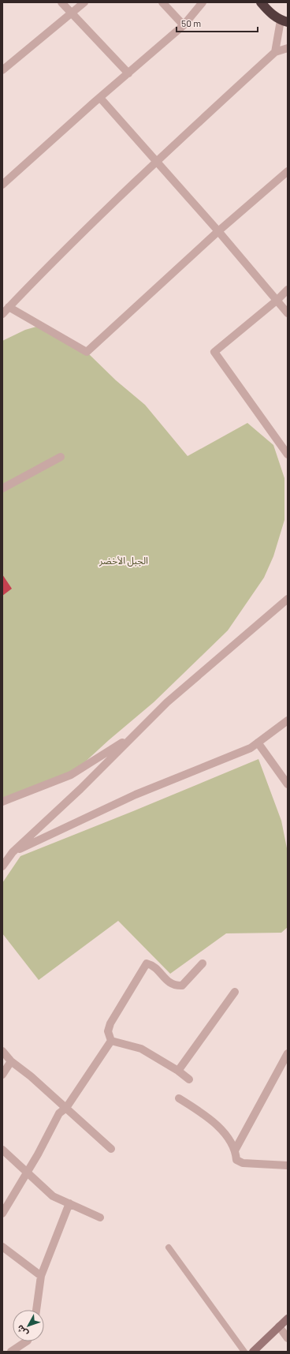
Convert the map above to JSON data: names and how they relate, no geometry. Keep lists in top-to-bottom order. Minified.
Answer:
{"parks":["الجبل الأخضر"],"scale_bar":"50 m","north":"bottom left"}
